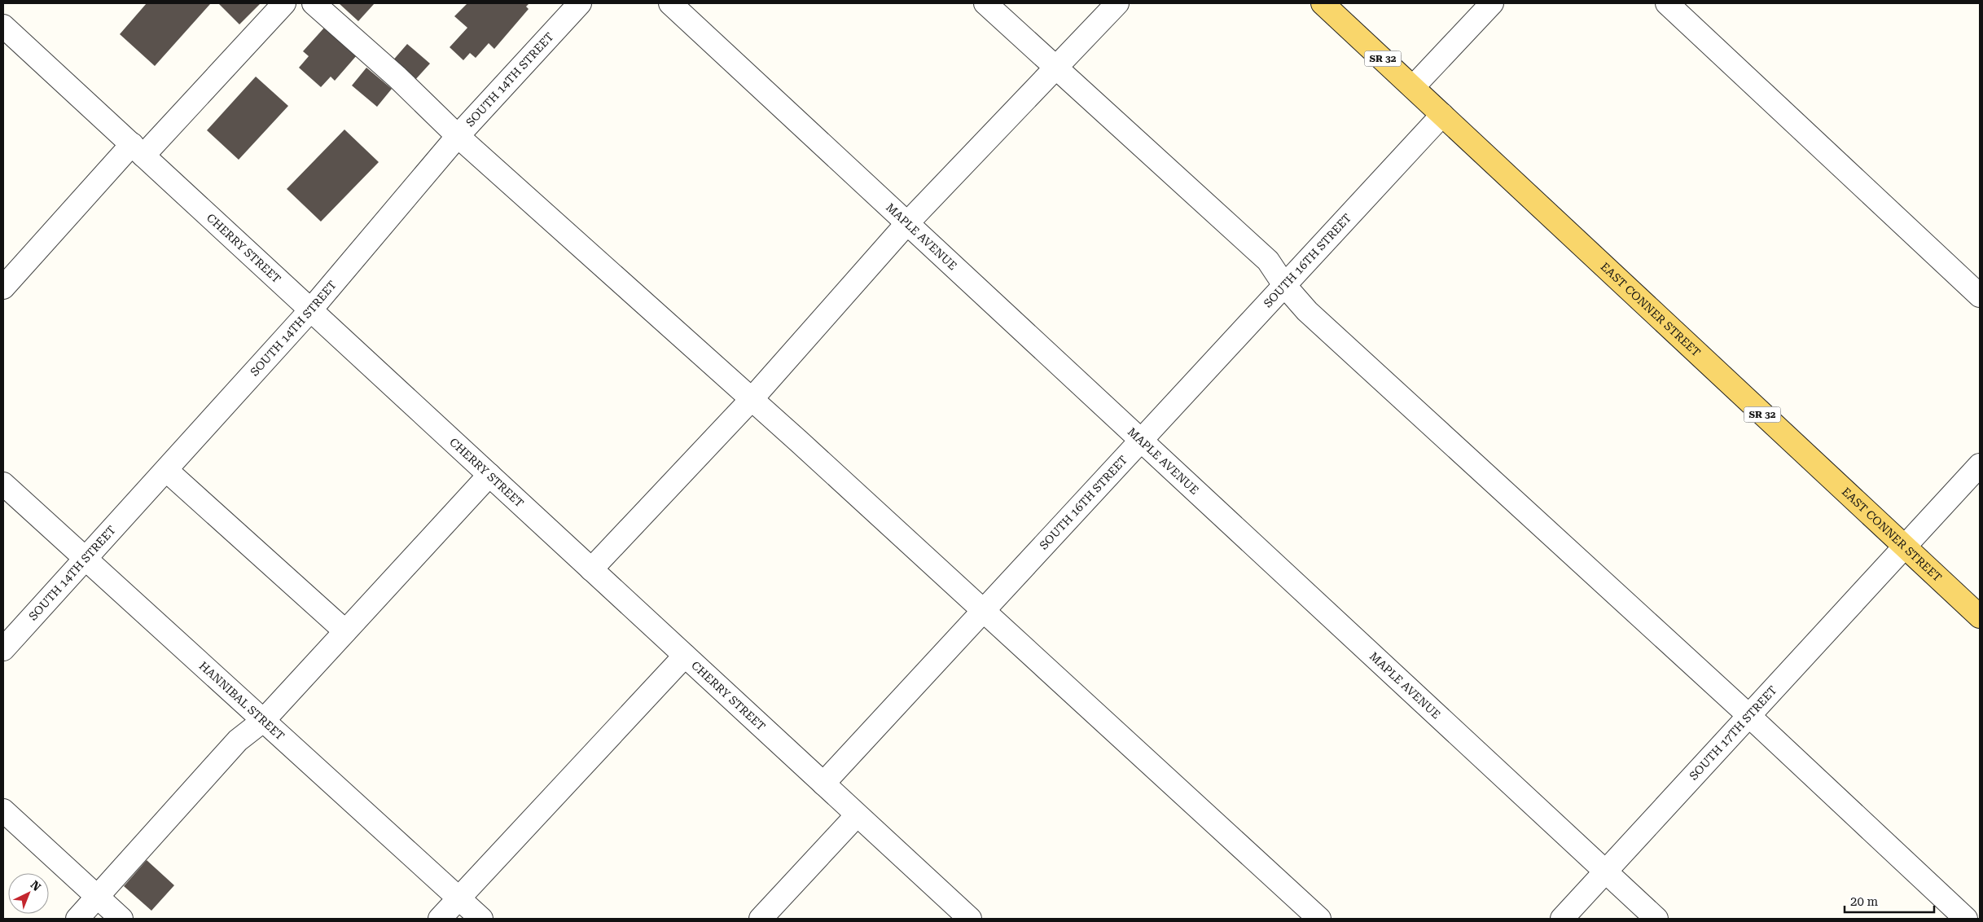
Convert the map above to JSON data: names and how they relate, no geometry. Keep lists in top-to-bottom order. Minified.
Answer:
{"streets":{"main road":["SR 32","EAST CONNER STREET"],"street":["SOUTH 14TH STREET","MAPLE AVENUE","CHERRY STREET","SOUTH 16TH STREET","HANNIBAL STREET","SOUTH 17TH STREET"]},"crossings":[["SOUTH 14TH STREET","CHERRY STREET"],["SOUTH 14TH STREET","HANNIBAL STREET"],["MAPLE AVENUE","SOUTH 16TH STREET"],["MAPLE AVENUE","SOUTH 17TH STREET"],["CHERRY STREET","SOUTH 16TH STREET"],["SOUTH 16TH STREET","EAST CONNER STREET"],["EAST CONNER STREET","SOUTH 17TH STREET"]],"scale_bar":"20 m","north":"top right"}
